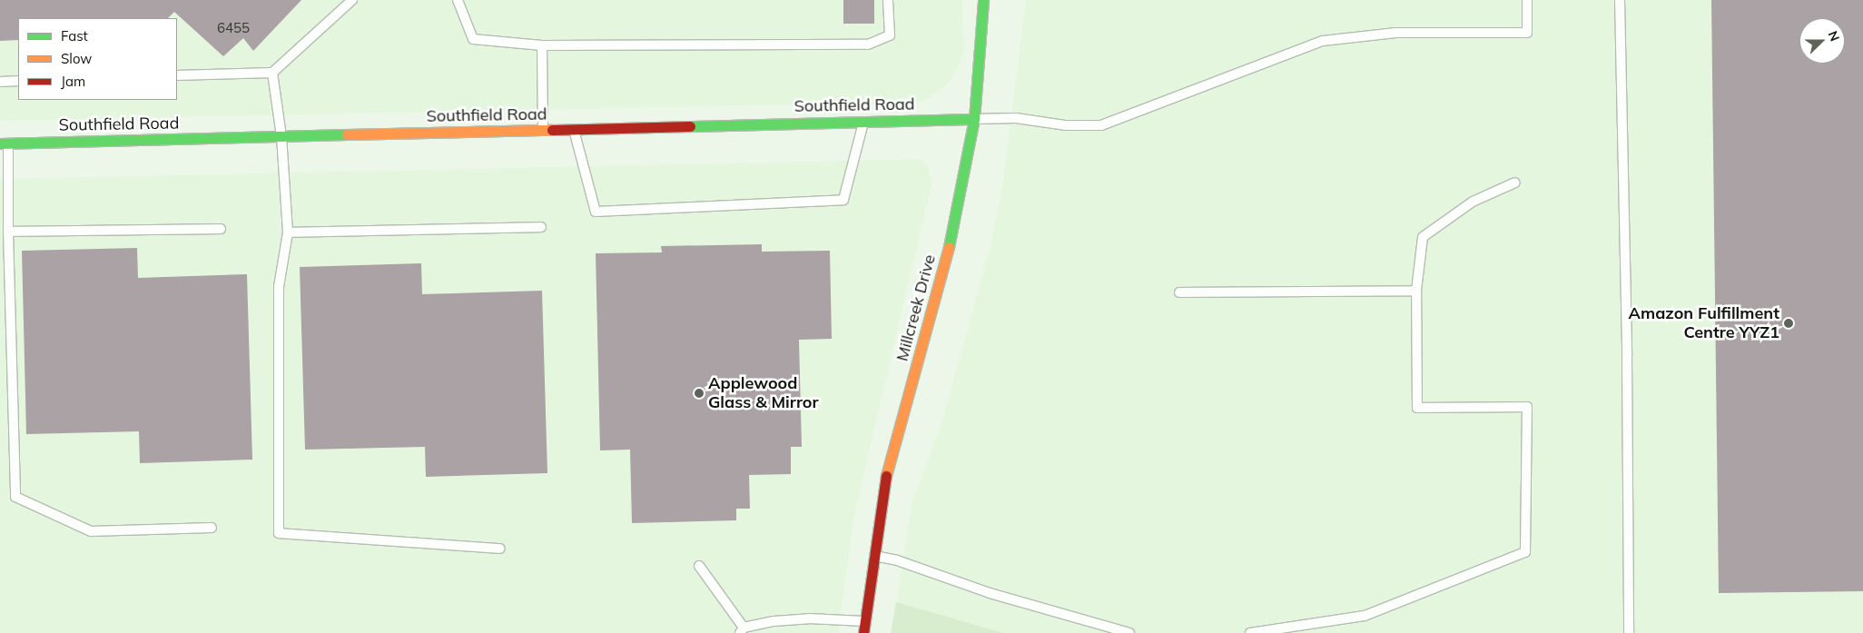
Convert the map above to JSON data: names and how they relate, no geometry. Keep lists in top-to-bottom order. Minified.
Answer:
{"streets":{"street":["Southfield Road","Millcreek Drive"]},"crossings":[["Southfield Road","Millcreek Drive"]],"places":["Amazon Fulfillment Centre YYZ1","Applewood Glass & Mirror"],"house_numbers":["6455"],"legend":["Fast","Slow","Jam"],"north":"right"}
